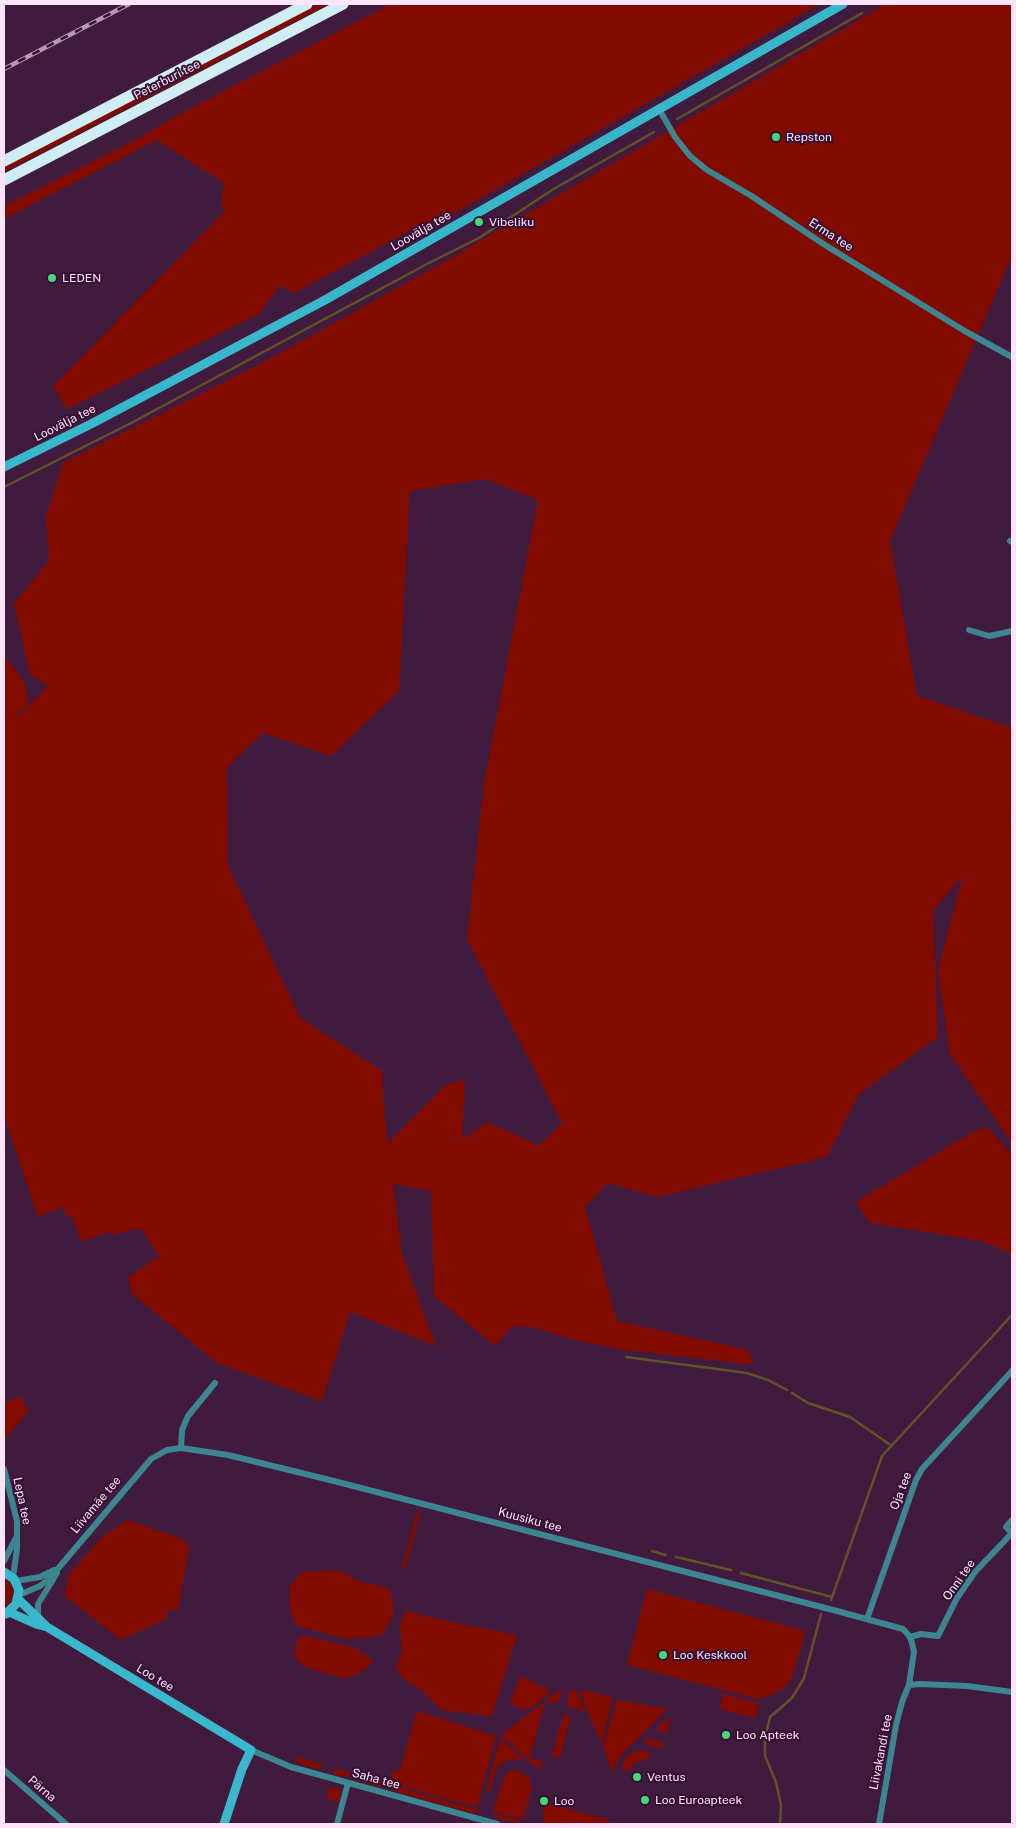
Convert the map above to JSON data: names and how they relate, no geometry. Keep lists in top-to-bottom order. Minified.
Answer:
{"streets":{"highway":["Peterburi tee"],"street":["Loovälja tee","Erma tee","Oja tee","Lepa tee","Liivamäe tee","Kuusiku tee","Onni tee","Loo tee","Liivakandi tee","Saha tee","Pärna"]},"crossings":[["Loovälja tee","Erma tee"],["Oja tee","Kuusiku tee"],["Lepa tee","Liivamäe tee"],["Liivamäe tee","Kuusiku tee"],["Liivamäe tee","Loo tee"],["Kuusiku tee","Onni tee"],["Kuusiku tee","Liivakandi tee"],["Onni tee","Liivakandi tee"],["Loo tee","Saha tee"]],"places":["Repston","Vibeliku","LEDEN","Loo Keskkool","Loo Apteek","Ventus","Loo Euroapteek","Loo"]}
